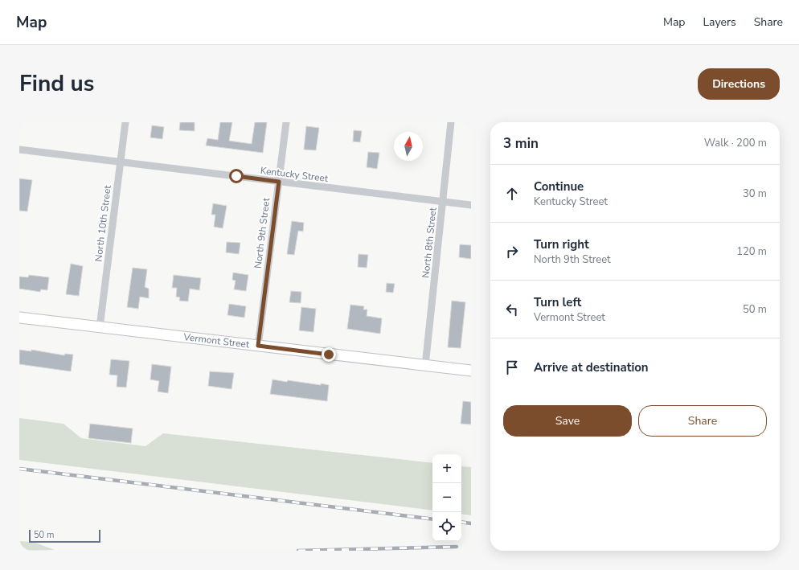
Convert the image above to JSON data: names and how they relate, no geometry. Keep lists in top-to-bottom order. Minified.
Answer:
{"streets":{"street":["Kentucky Street","North 10th Street","North 9th Street","North 8th Street","Vermont Street"]},"crossings":[["Kentucky Street","North 10th Street"],["Kentucky Street","North 9th Street"],["Kentucky Street","North 8th Street"],["North 10th Street","Vermont Street"],["North 9th Street","Vermont Street"],["North 8th Street","Vermont Street"]],"scale_bar":"50 m","north":"top","page":{"header":"Map","nav":["Map","Layers","Share"],"title":"Find us","buttons":["Directions",["Save","Share"]],"heading":["3 min","Walk · 200 m"],"list":[["Continue","Kentucky Street","30 m"],["Turn right","North 9th Street","120 m"],["Turn left","Vermont Street","50 m"],"Arrive at destination"],"map_buttons":["+","−"],"scale":"50 m"}}
